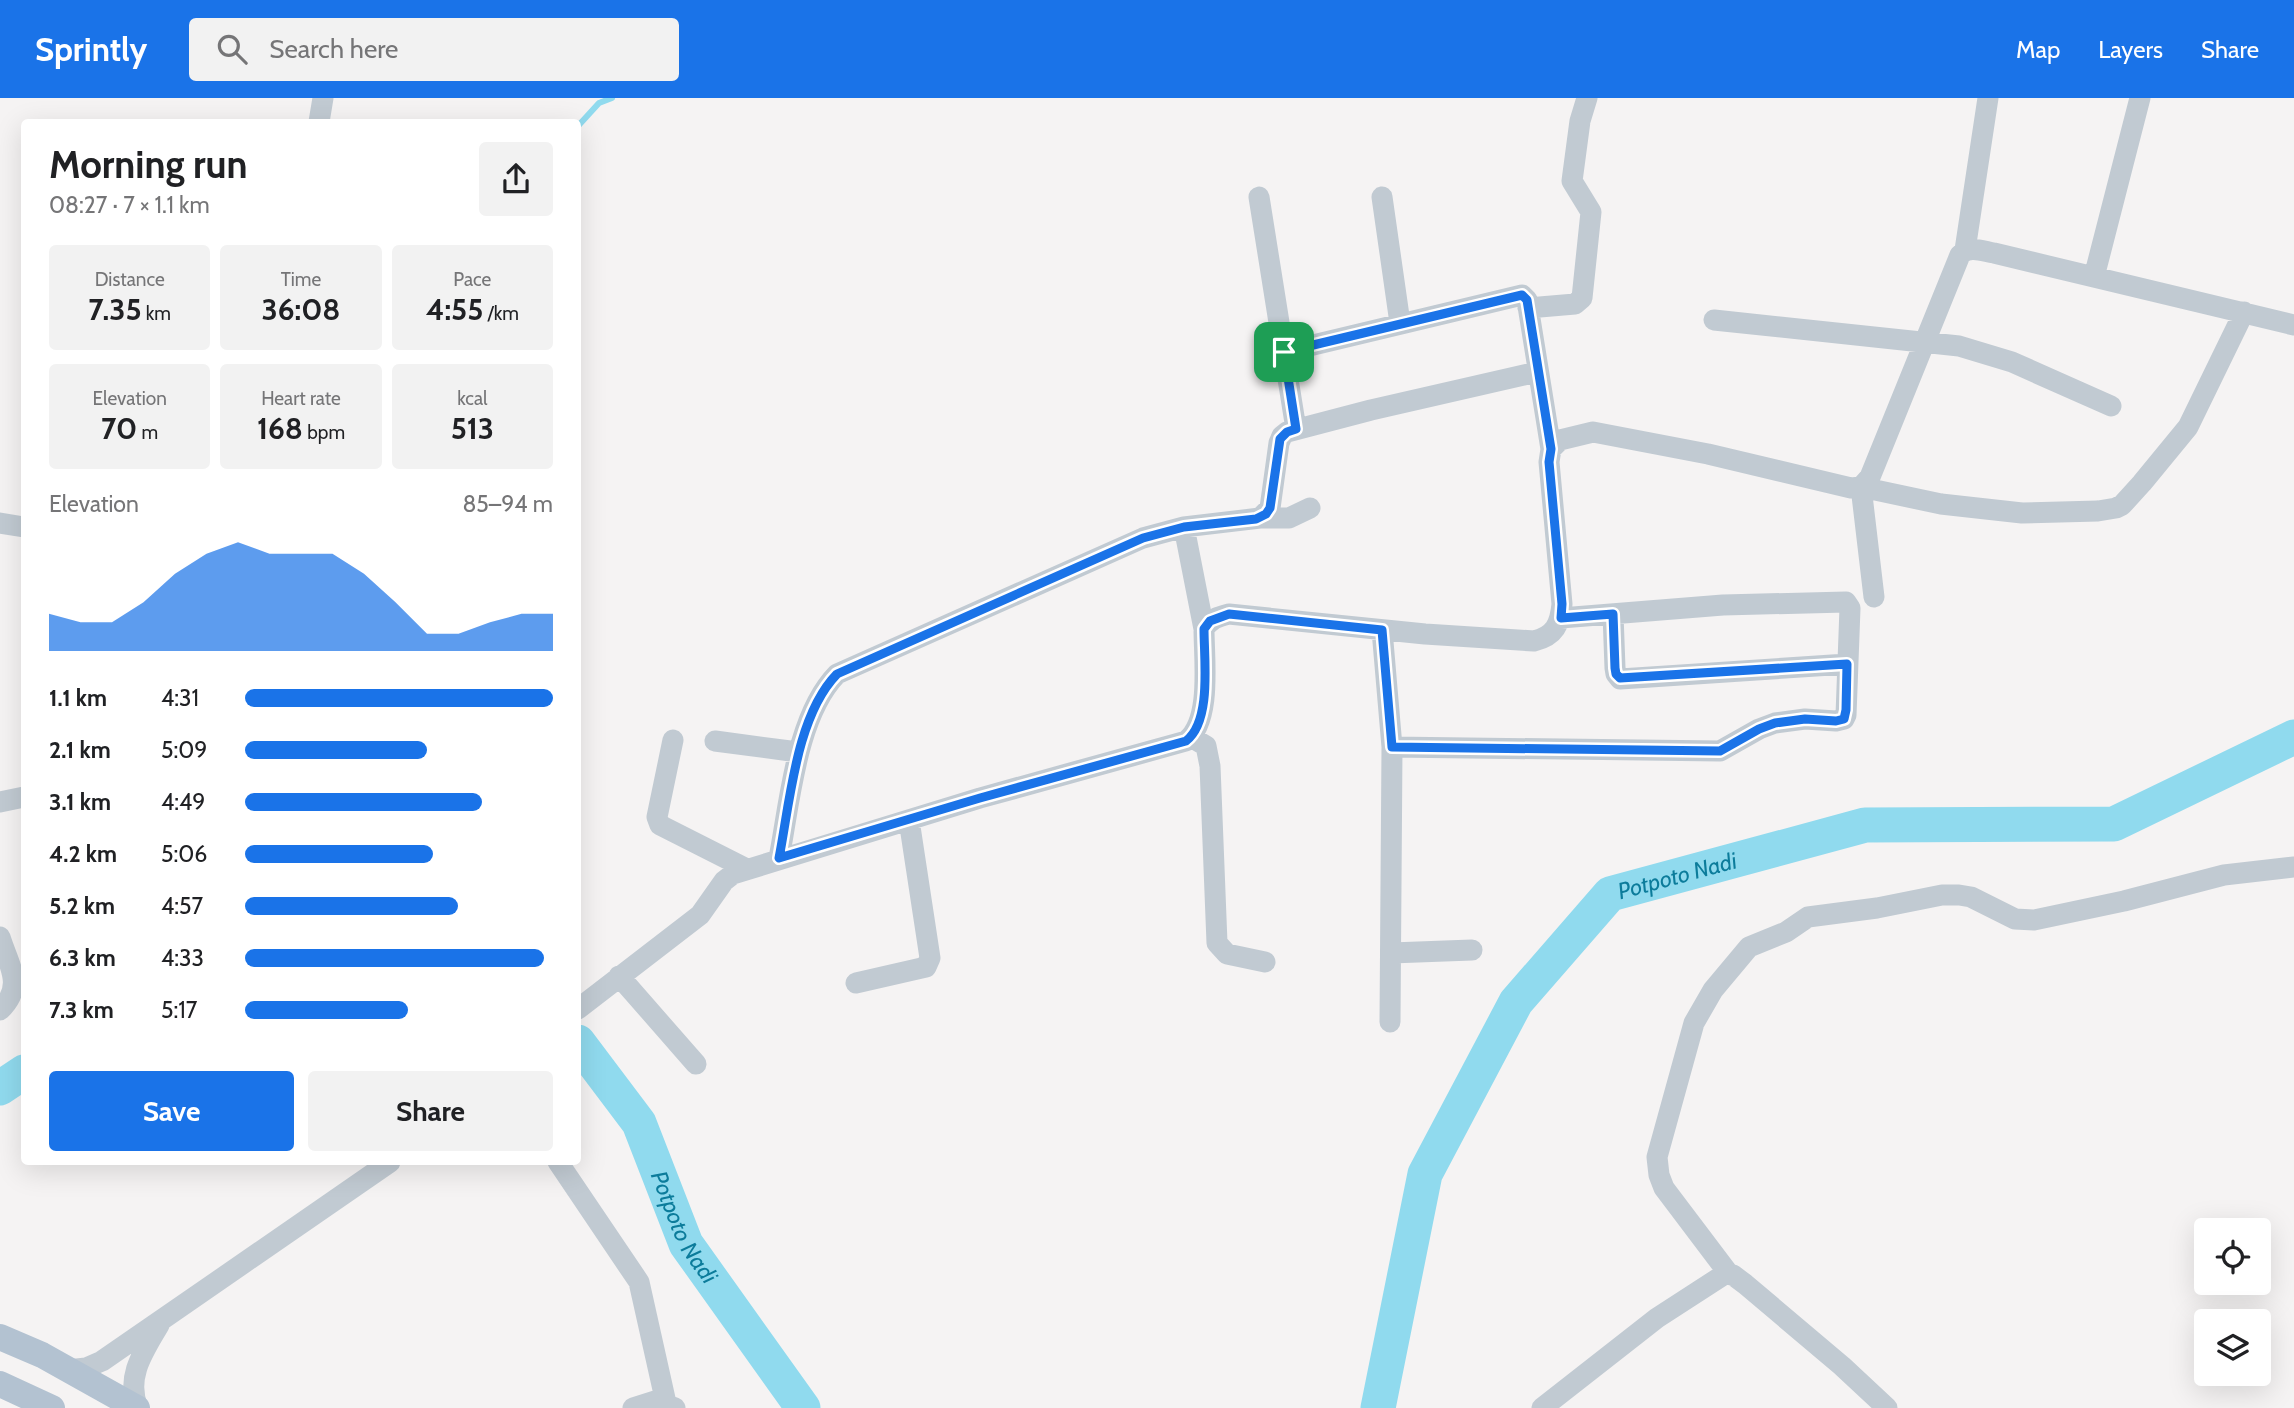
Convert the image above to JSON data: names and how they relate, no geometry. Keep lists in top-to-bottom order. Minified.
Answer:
{"water":["Potpoto Nadi"],"page":{"header":"Sprintly","search":"Search here","nav":["Map","Layers","Share"],"heading":["Morning run","08:27 · 7 × 1.1 km"],"stats":[["Distance","7.35 km"],["Time","36:08"],["Pace","4:55 /km"],["Elevation","70 m"],["Heart rate","168 bpm"],["kcal","513"]],"chart":["Elevation","85–94 m"],"list":[{"name":"1.1 km","note":"4:31"},{"name":"2.1 km","note":"5:09"},{"name":"3.1 km","note":"4:49"},{"name":"4.2 km","note":"5:06"},{"name":"5.2 km","note":"4:57"},{"name":"6.3 km","note":"4:33"},{"name":"7.3 km","note":"5:17"}],"buttons":["Save","Share"]}}
